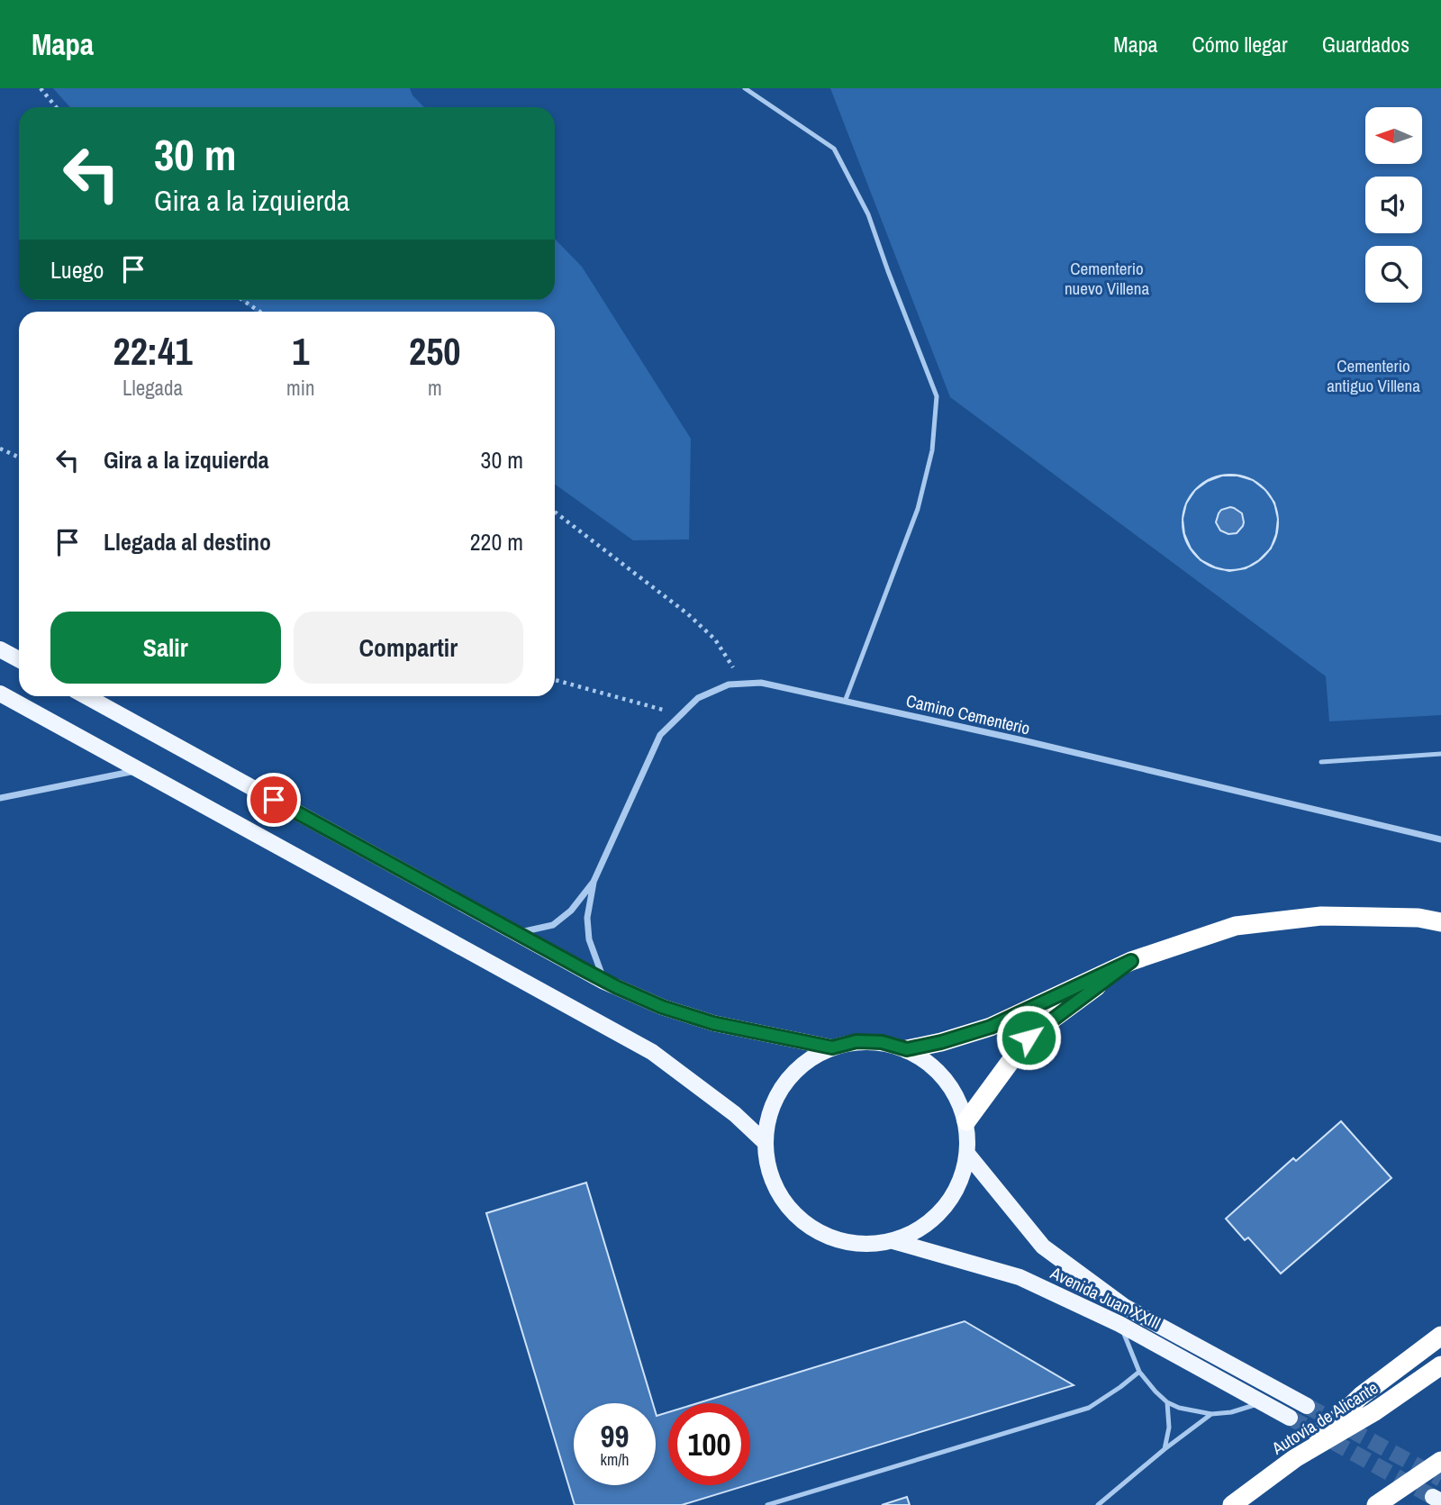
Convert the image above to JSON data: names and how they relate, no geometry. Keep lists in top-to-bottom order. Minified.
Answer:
{"streets":{"highway":["Autovía de Alicante"],"main road":["Avenida Juan XXIII"],"street":["Camino Cementerio"]},"parks":["Cementerio nuevo Villena","Cementerio antiguo Villena"],"north":"left","page":{"header":"Mapa","nav":["Mapa","Cómo llegar","Guardados"],"turn":["30 m","Gira a la izquierda"],"then":"Luego","eta":["22:41","Llegada","1","min","250","m"],"list":[{"name":"Gira a la izquierda","value":"30 m"},{"name":"Llegada al destino","value":"220 m"}],"buttons":["Salir","Compartir"],"speed":"99 km/h","limit":"100"}}
